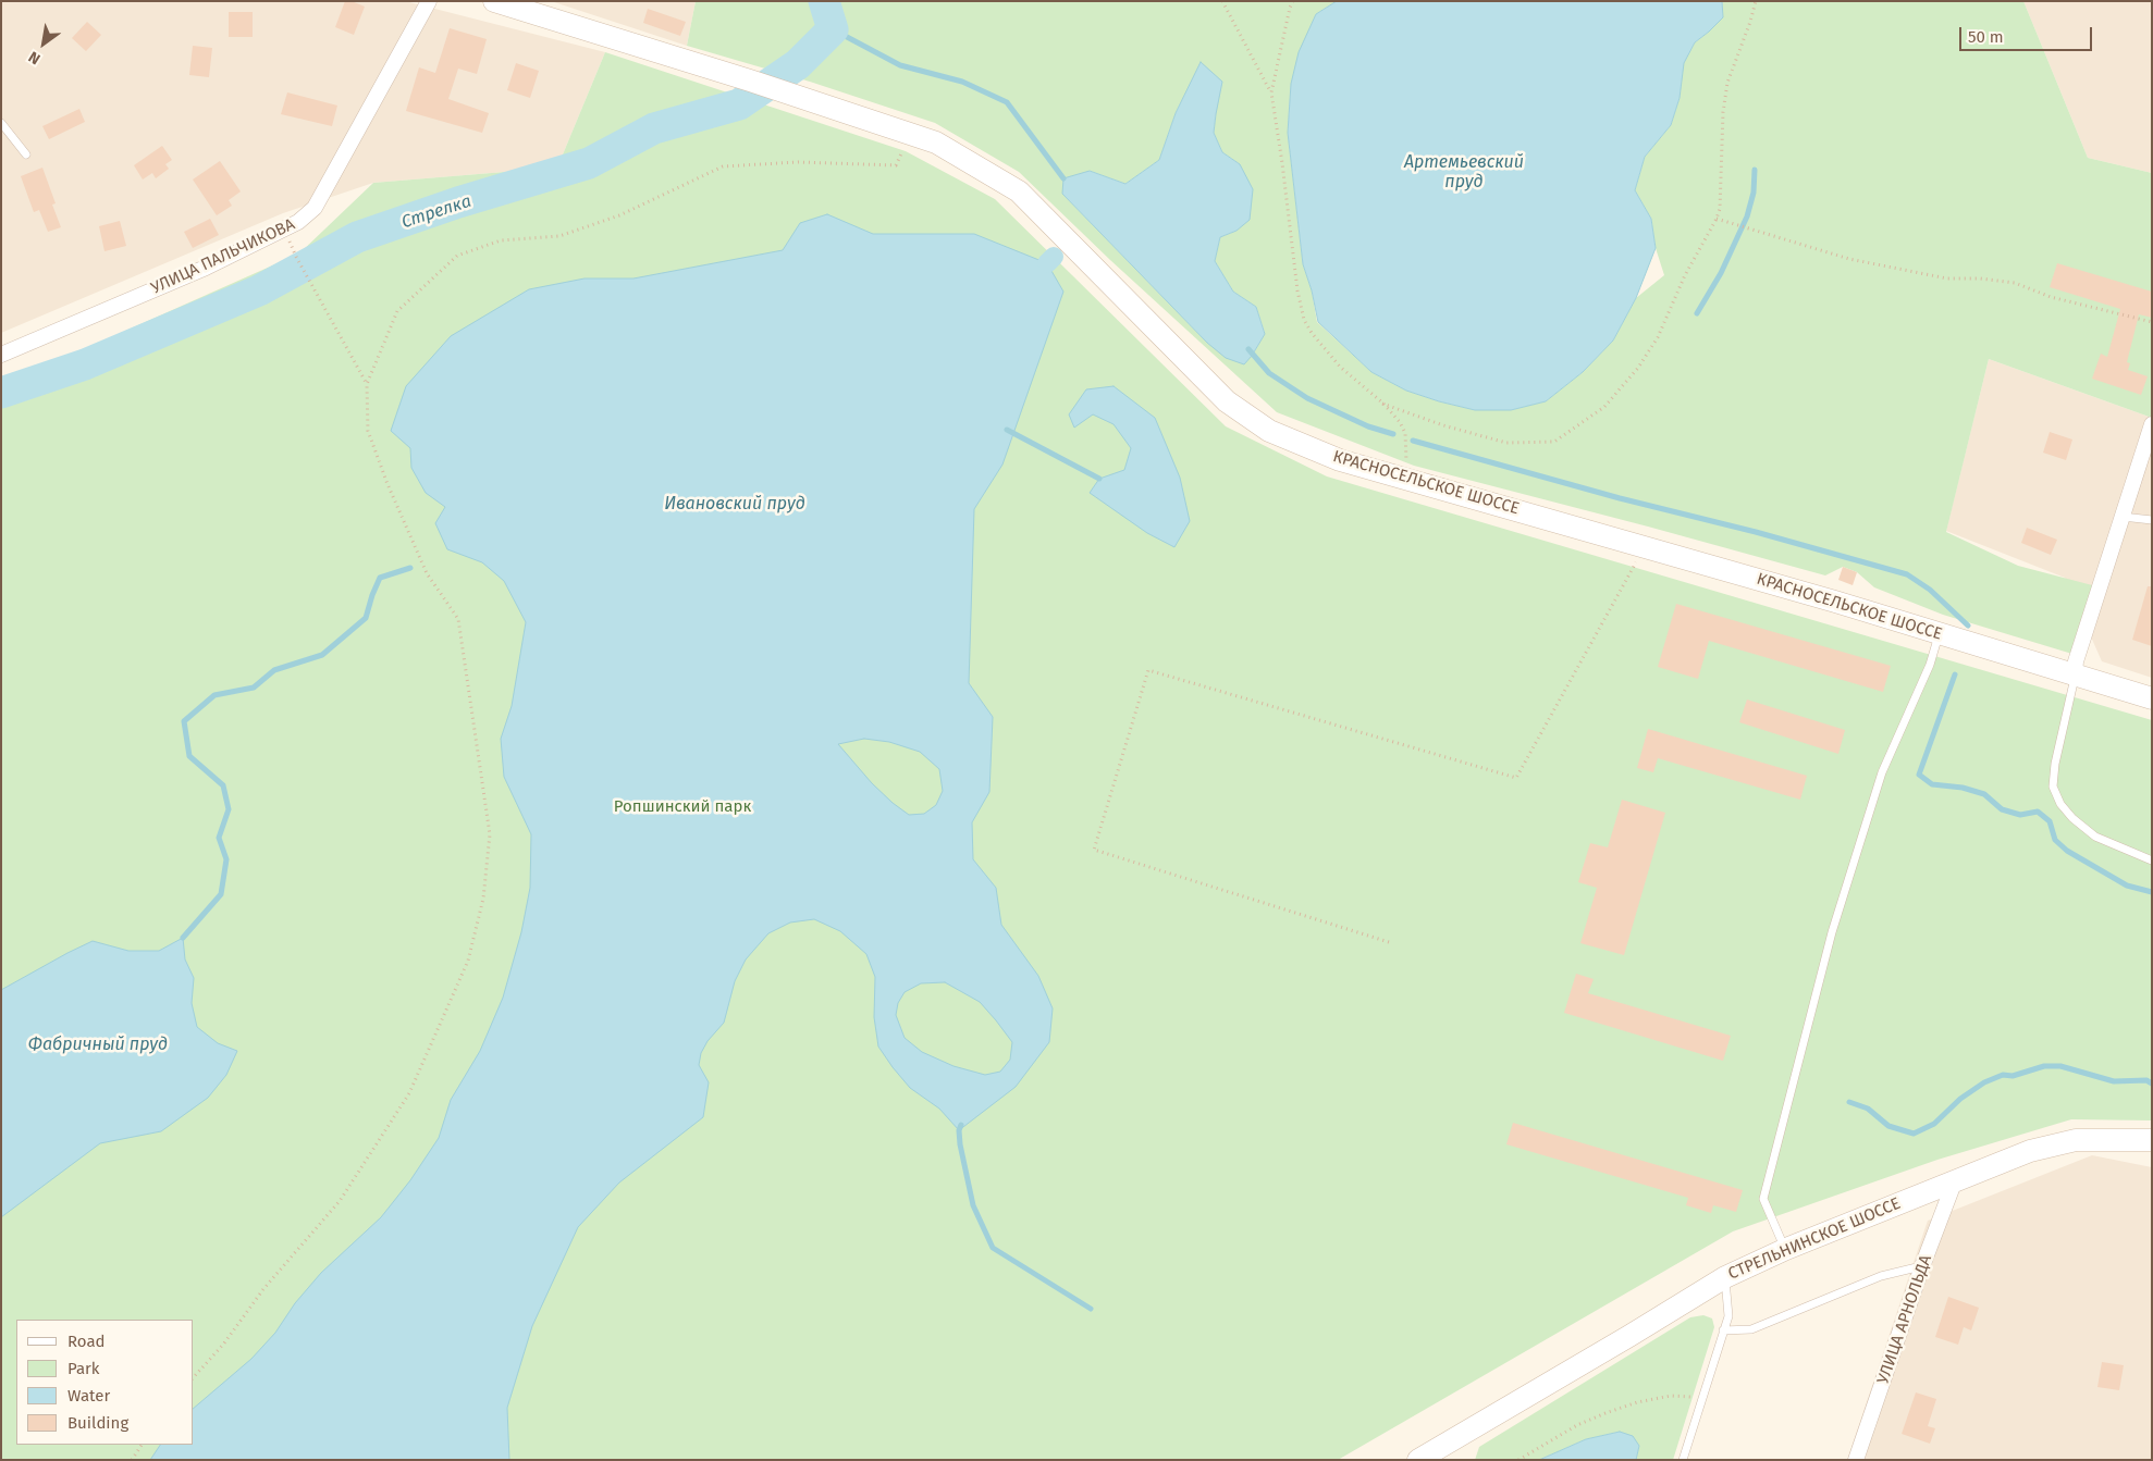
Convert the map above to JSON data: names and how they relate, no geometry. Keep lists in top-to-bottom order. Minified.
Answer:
{"streets":{"main road":["КРАСНОСЕЛЬСКОЕ ШОССЕ","СТРЕЛЬНИНСКОЕ ШОССЕ"],"street":["УЛИЦА ПАЛЬЧИКОВА","УЛИЦА АРНОЛЬДА"]},"crossings":[["СТРЕЛЬНИНСКОЕ ШОССЕ","УЛИЦА АРНОЛЬДА"]],"water":["Артемьевский пруд","Стрелка","Ивановский пруд","Фабричный пруд"],"parks":["Ропшинский парк"],"legend":["Road","Park","Water","Building"],"scale_bar":"50 m","north":"bottom left"}
